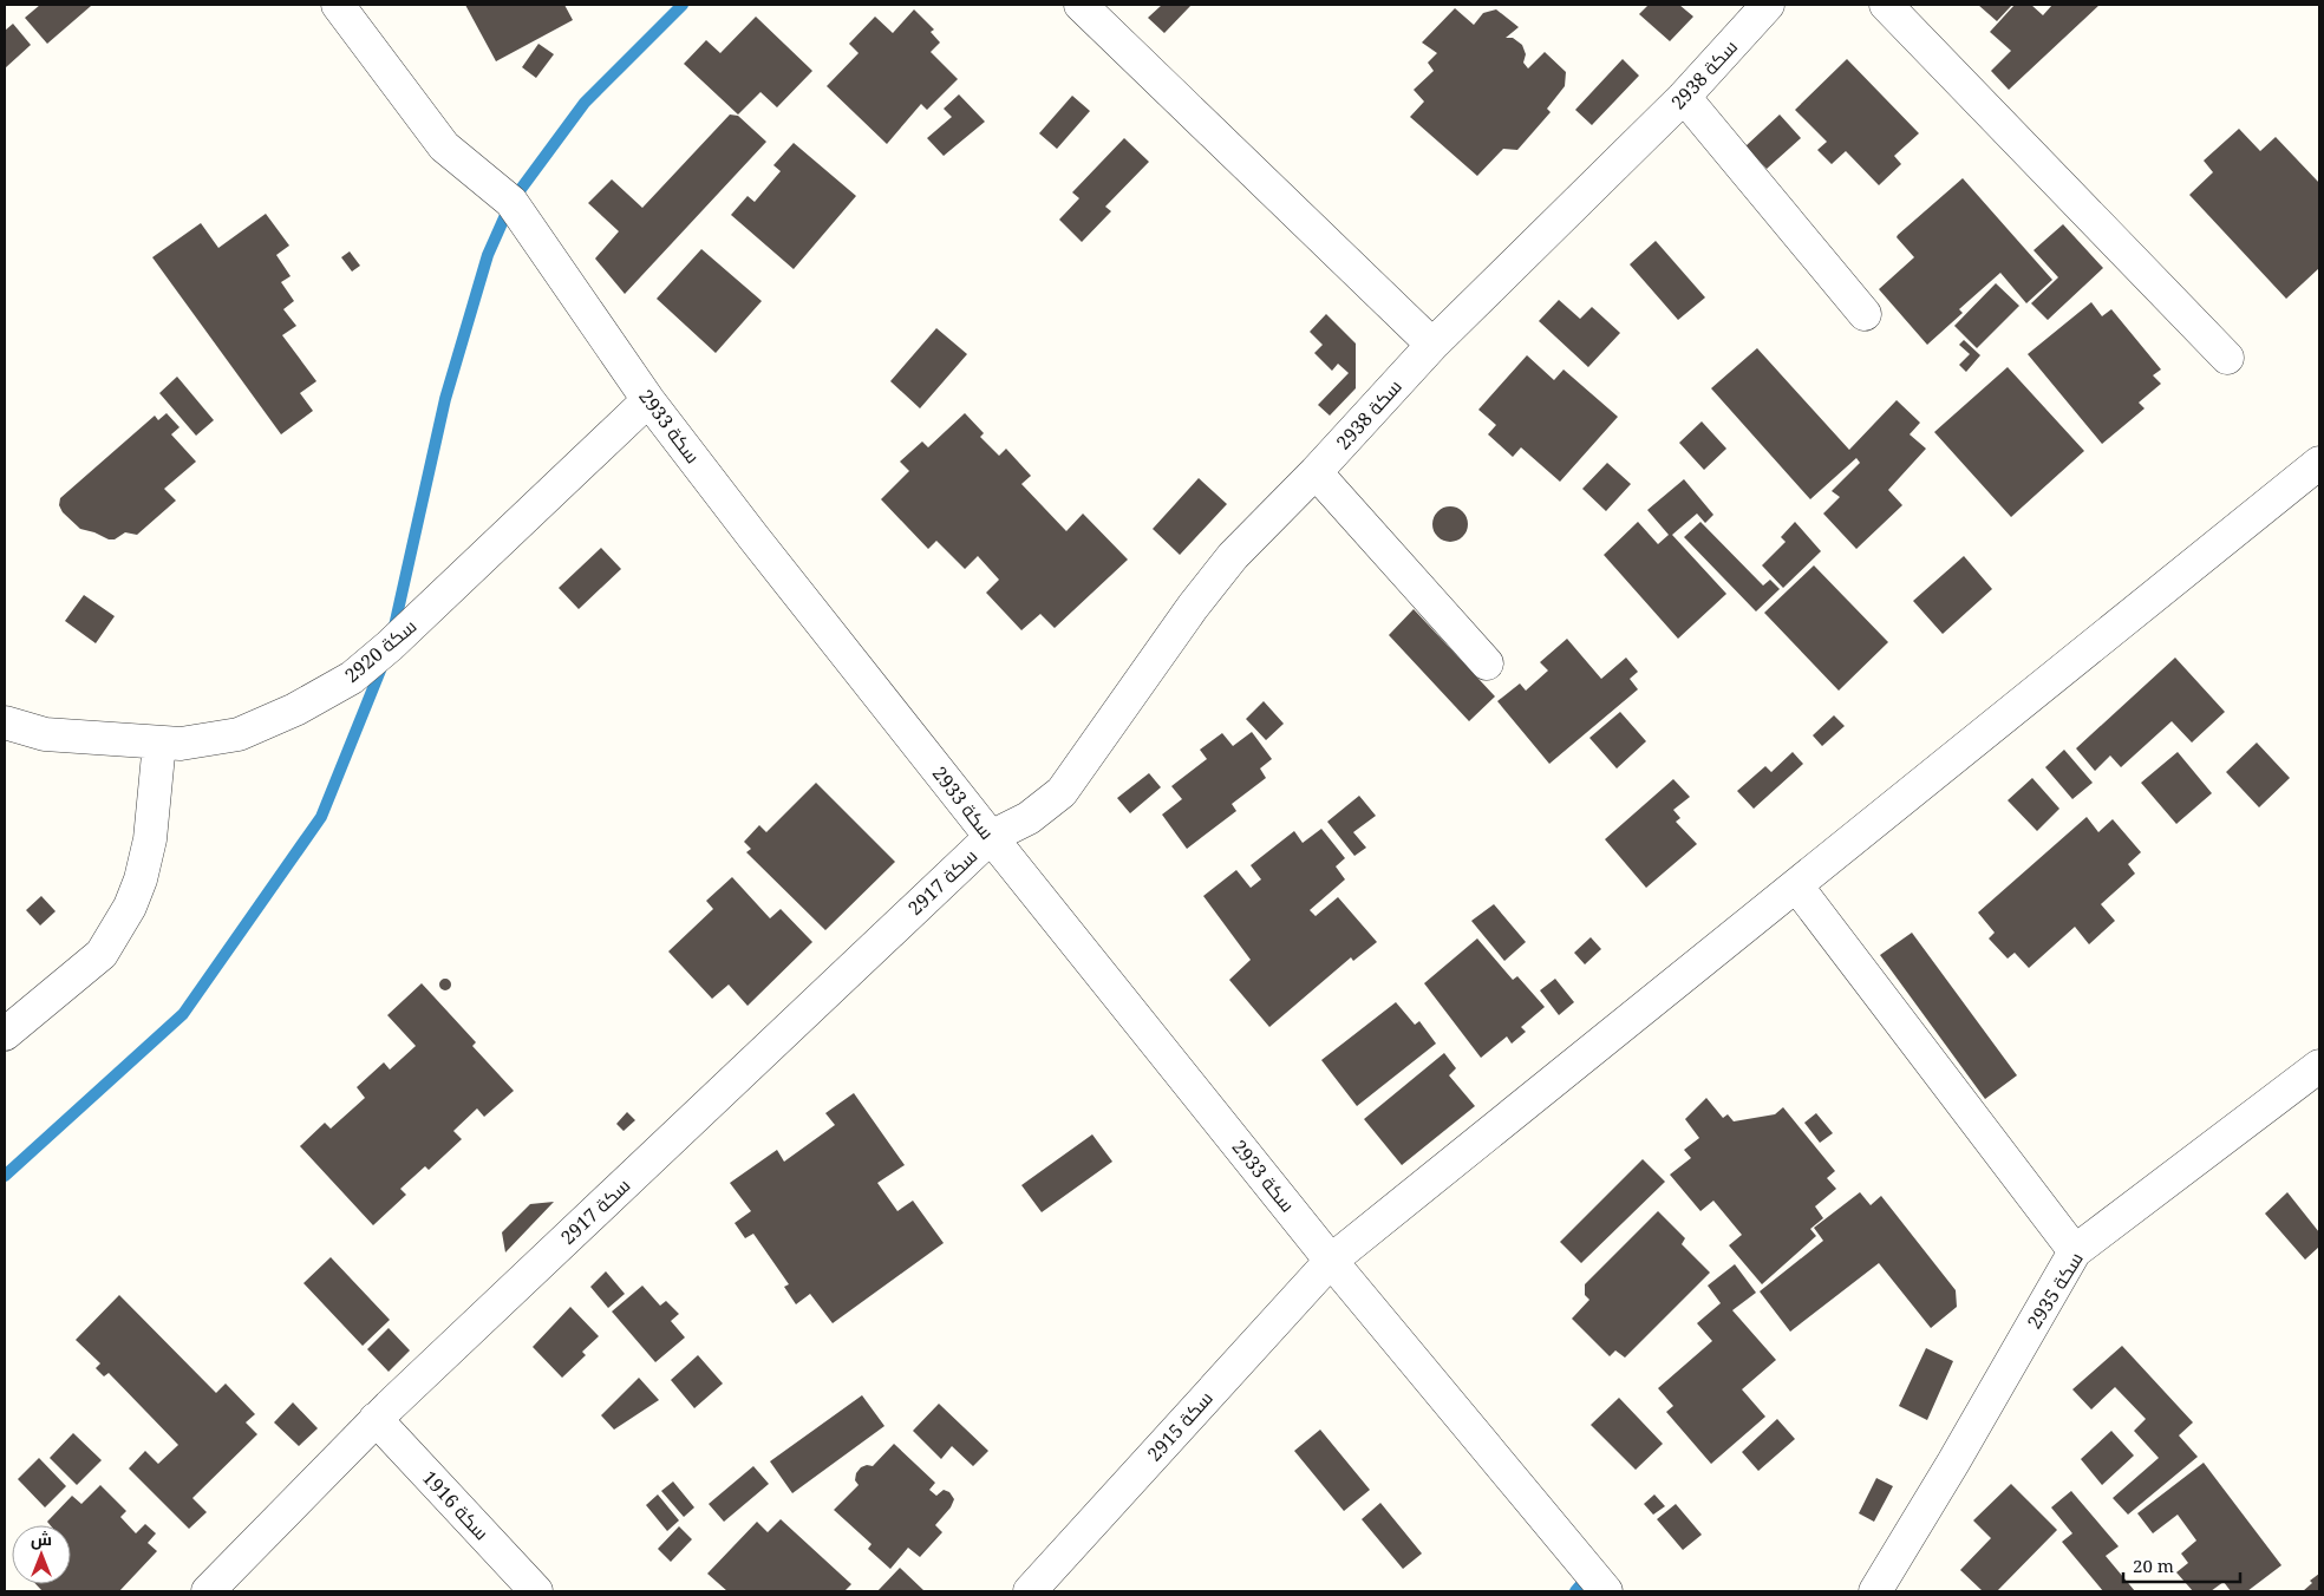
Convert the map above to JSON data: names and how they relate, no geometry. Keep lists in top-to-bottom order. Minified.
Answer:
{"streets":{"street":["سكة 2938","سكة 2933","سكة 2920","سكة 2917","سكة 2935","سكة 2915","سكة 1916"]},"crossings":[["سكة 2938","سكة 2933"],["سكة 2938","سكة 2917"],["سكة 2933","سكة 2920"],["سكة 2933","سكة 2917"],["سكة 2933","سكة 2915"],["سكة 2917","سكة 1916"]],"scale_bar":"20 m","north":"top"}
